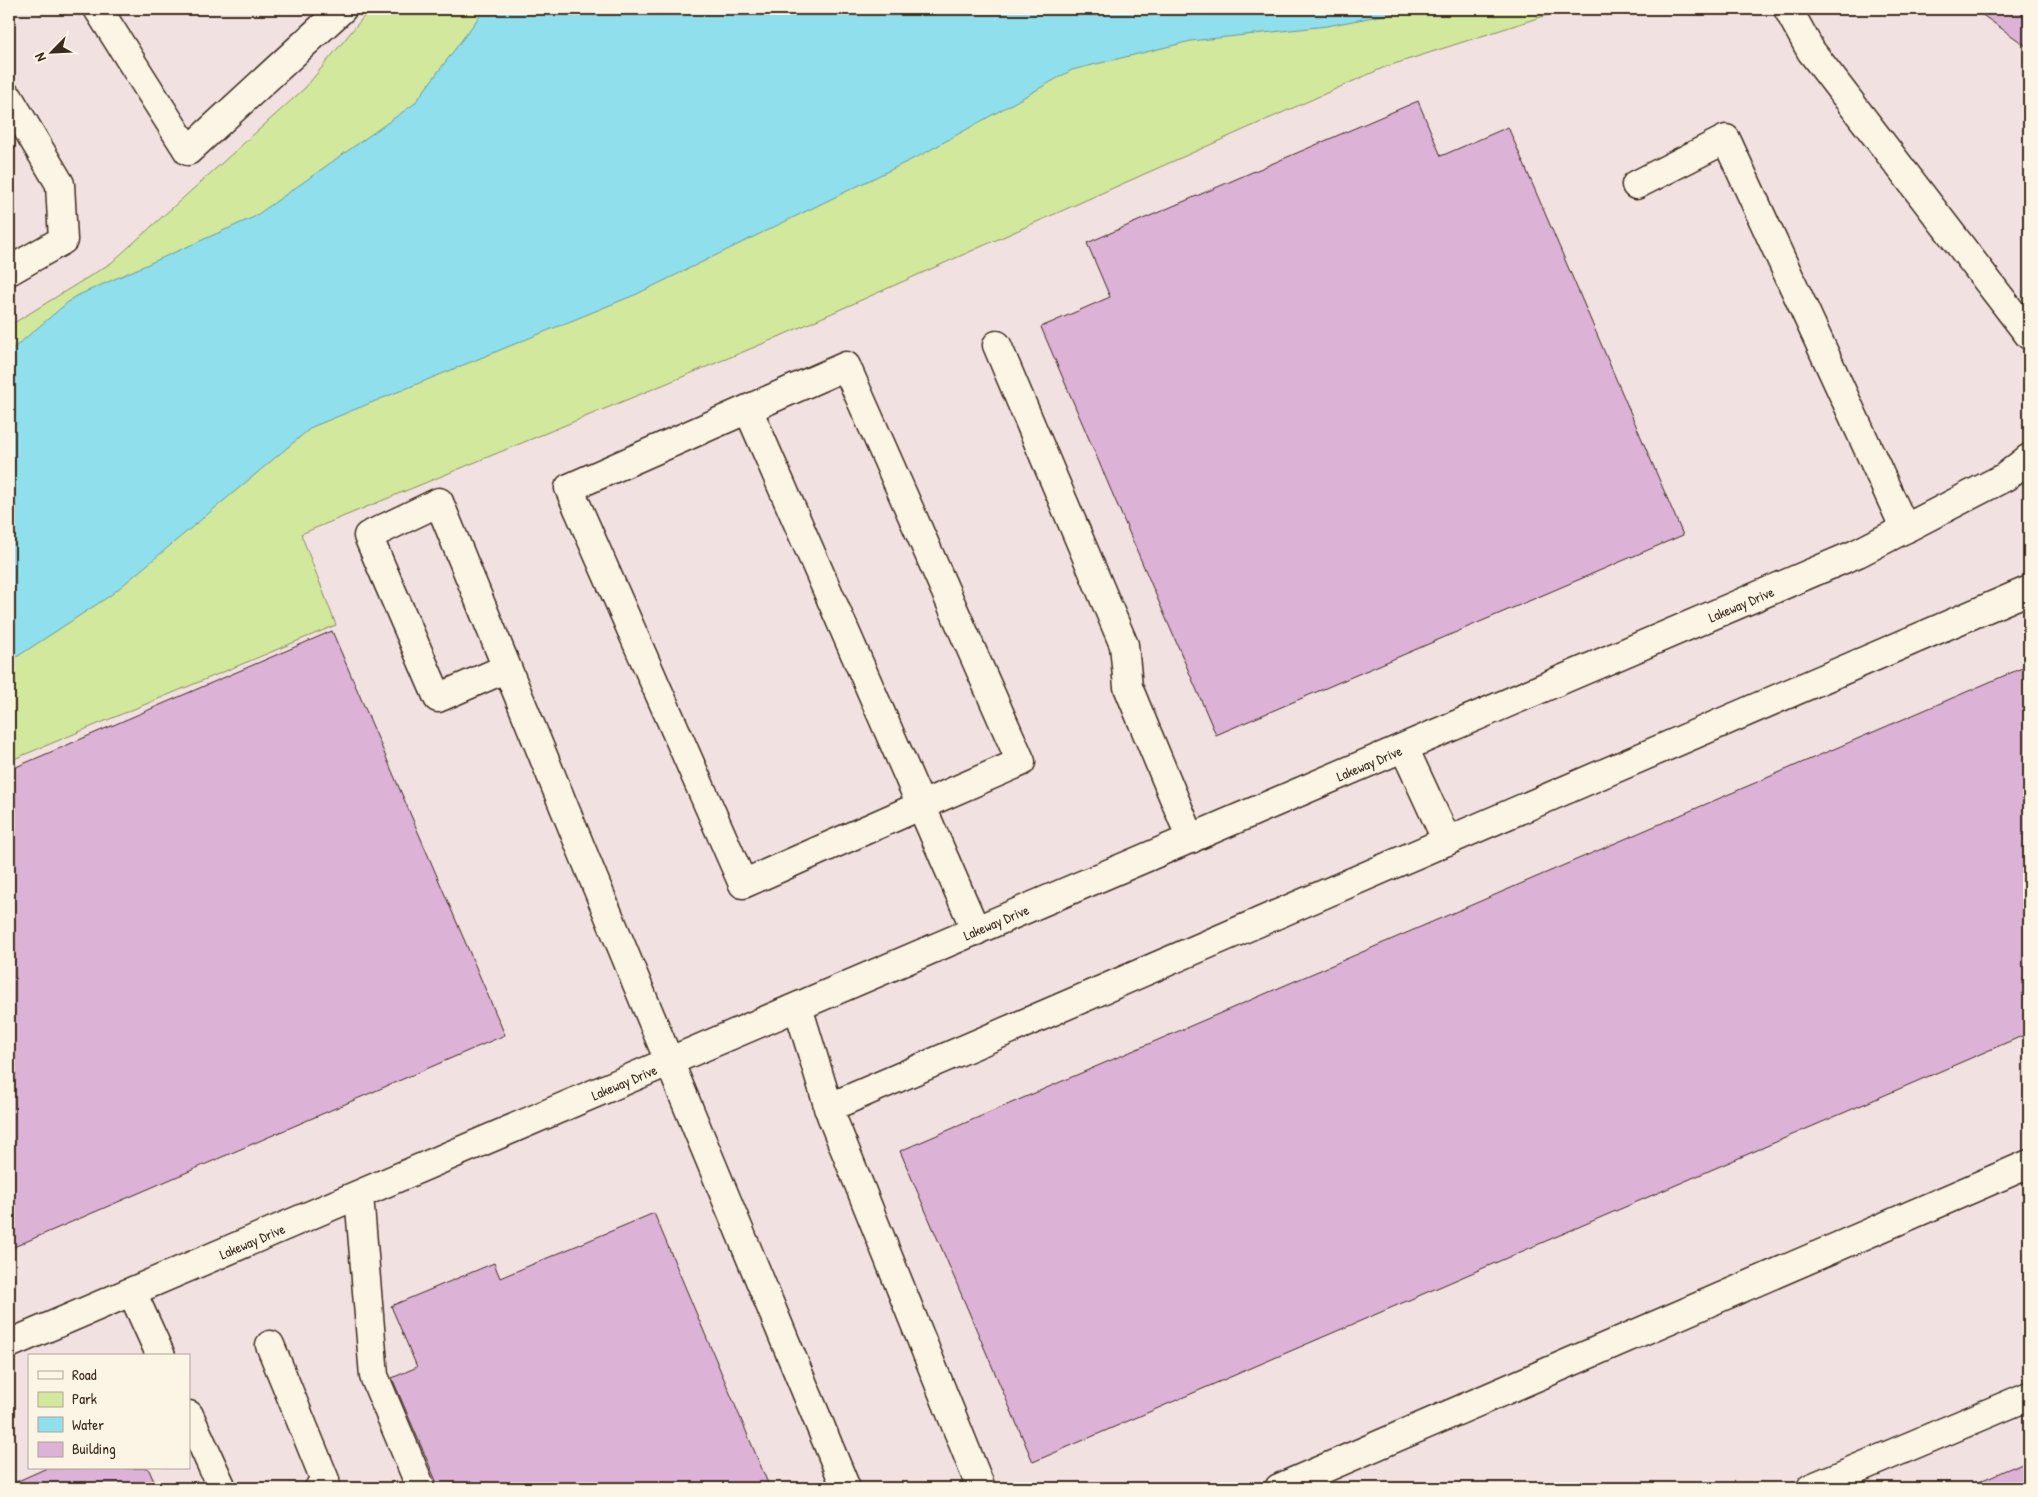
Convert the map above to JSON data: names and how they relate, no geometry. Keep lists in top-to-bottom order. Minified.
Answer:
{"streets":{"street":["Lakeway Drive"]},"legend":["Road","Park","Water","Building"],"north":"bottom left"}
